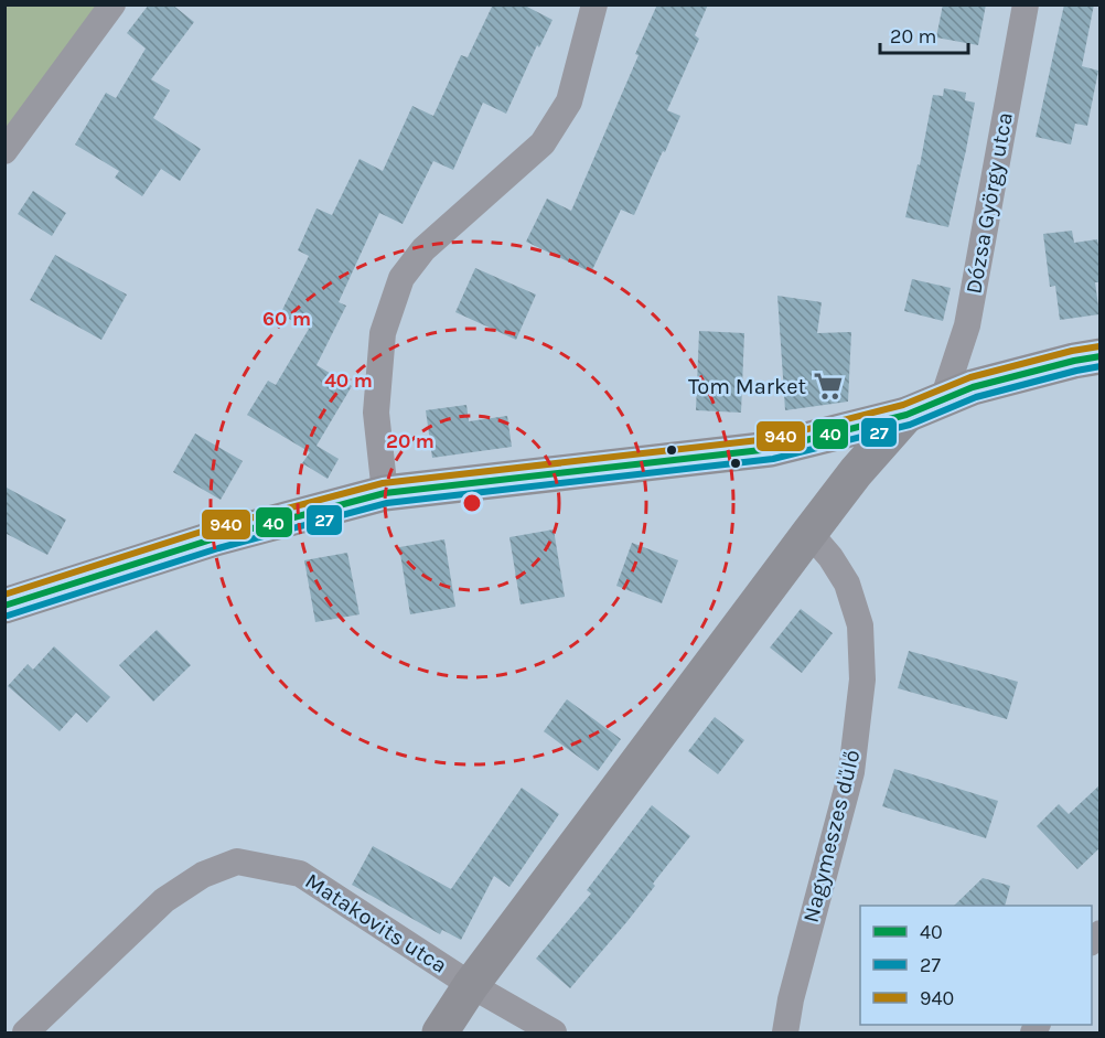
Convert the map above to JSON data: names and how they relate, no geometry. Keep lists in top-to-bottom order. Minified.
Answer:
{"streets":{"street":["Dózsa György utca","Nagymeszes dűlő","Matakovits utca"]},"places":{"supermarket":["Tom Market"]},"lines":["transit line 940","transit line 40","transit line 27"],"legend":["40","27","940"],"scale_bar":"20 m","rings":["60 m","40 m","20 m"]}
